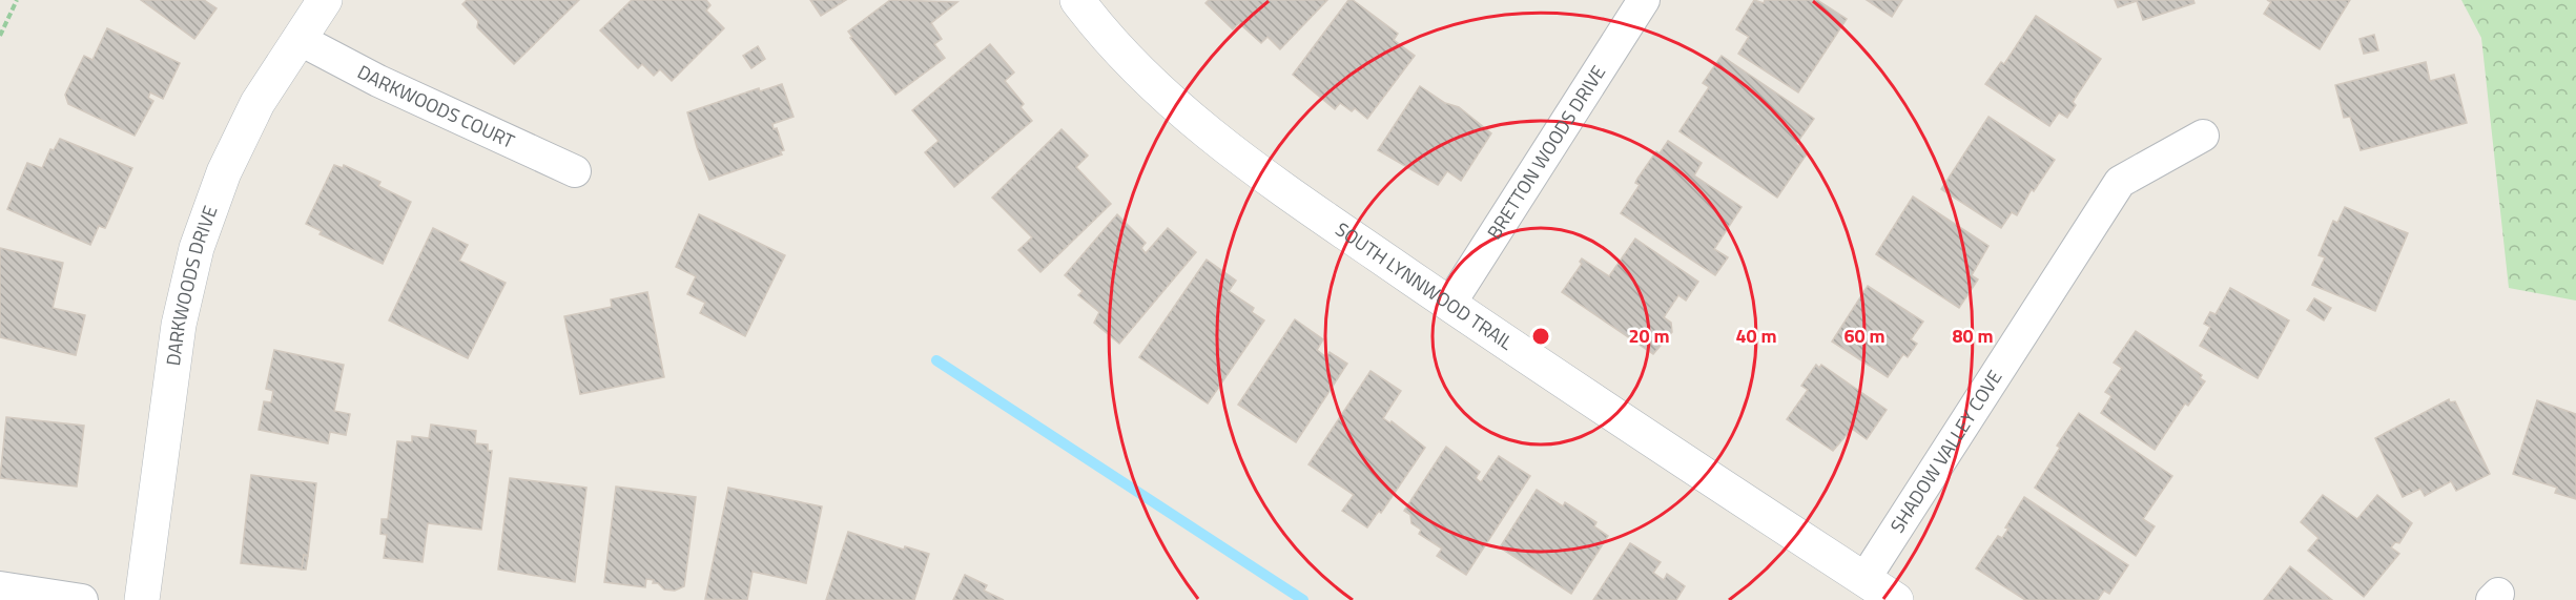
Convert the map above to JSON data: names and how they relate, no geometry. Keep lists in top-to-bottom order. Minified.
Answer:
{"streets":{"street":["DARKWOODS COURT","BRETTON WOODS DRIVE","DARKWOODS DRIVE","SOUTH LYNNWOOD TRAIL","SHADOW VALLEY COVE"]},"crossings":[["DARKWOODS COURT","DARKWOODS DRIVE"],["BRETTON WOODS DRIVE","SOUTH LYNNWOOD TRAIL"],["SOUTH LYNNWOOD TRAIL","SHADOW VALLEY COVE"]],"rings":["20 m","40 m","60 m","80 m"]}
